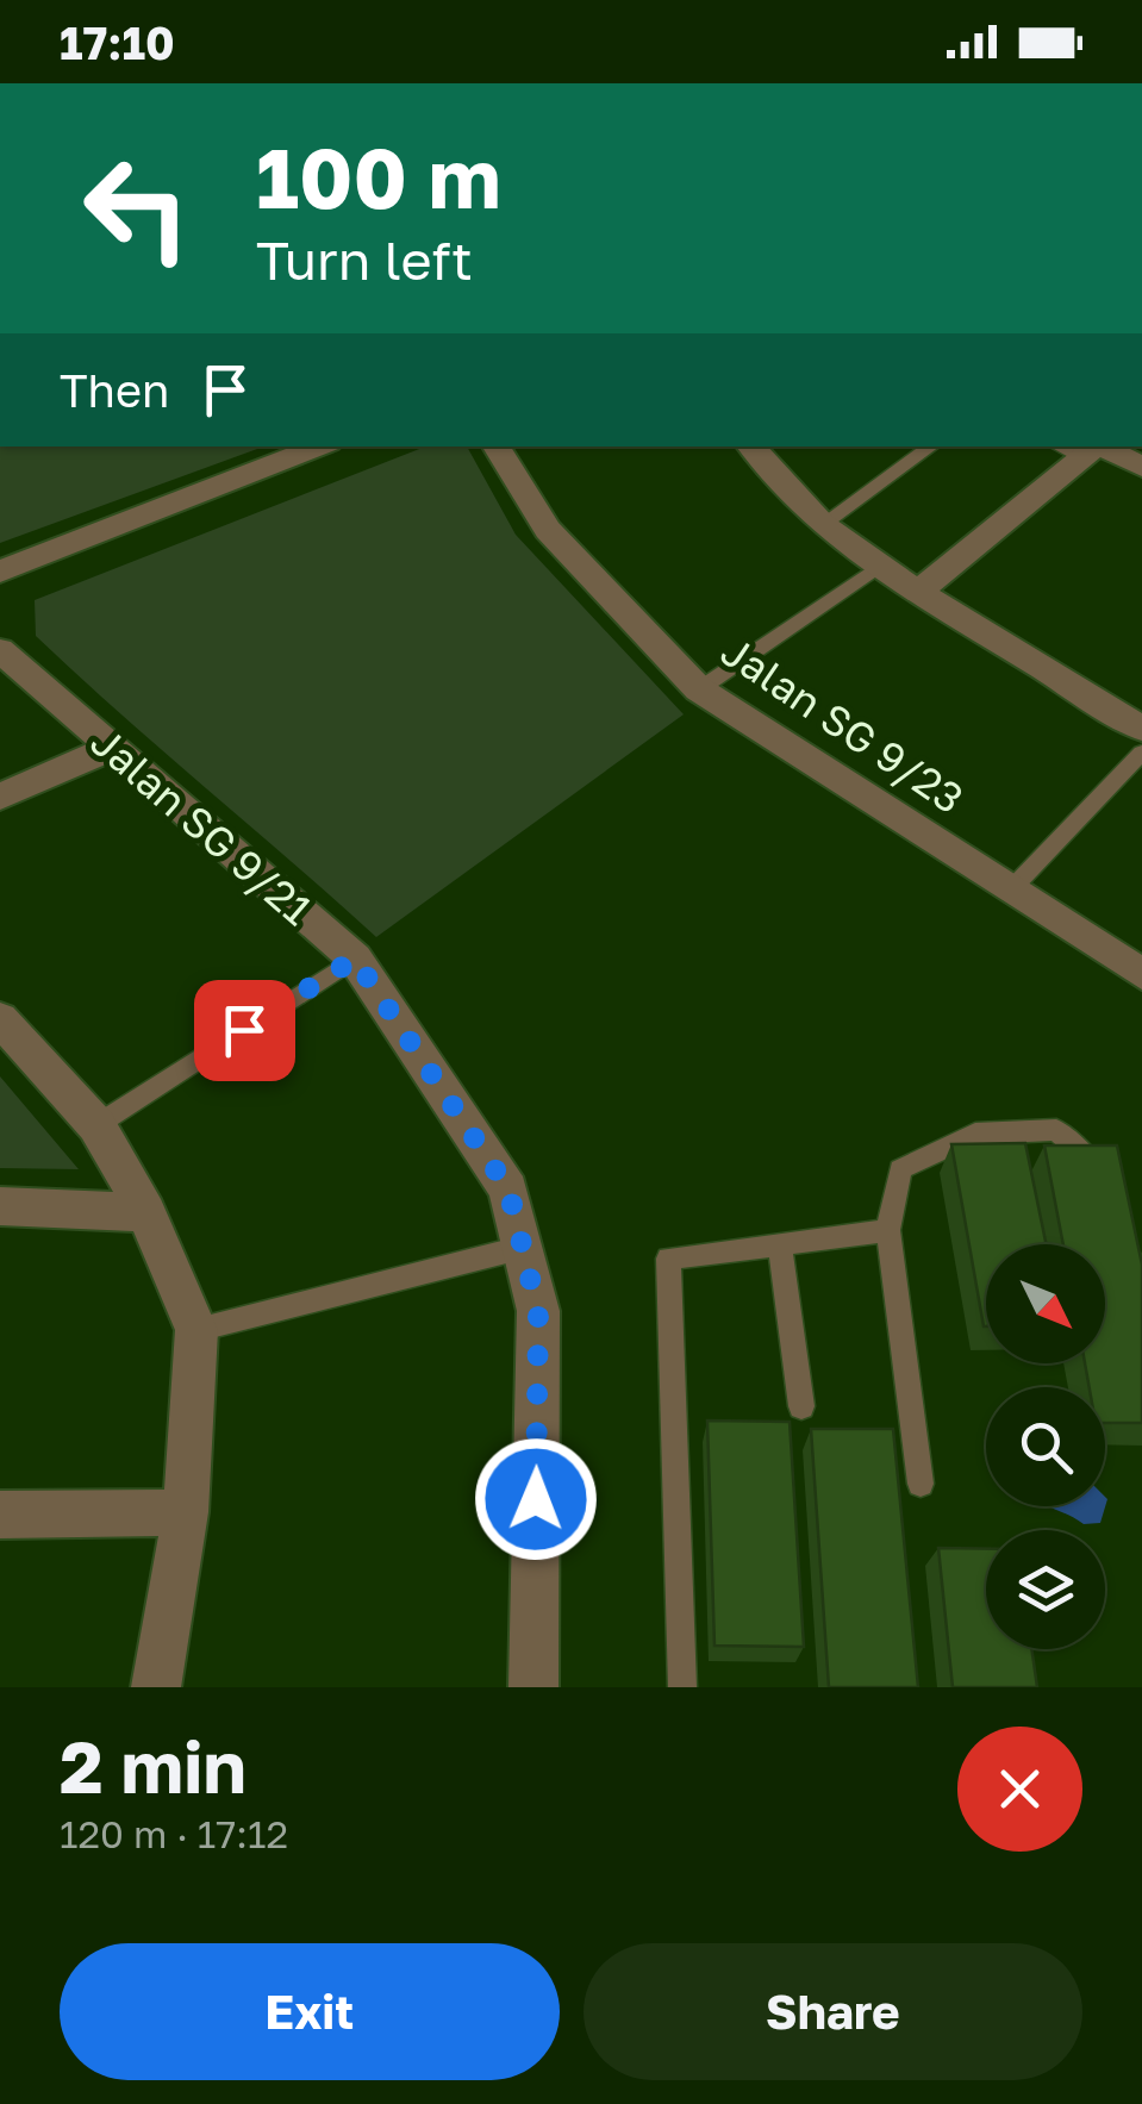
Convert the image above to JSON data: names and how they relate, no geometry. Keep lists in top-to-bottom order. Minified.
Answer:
{"streets":{"street":["Jalan SG 9/23","Jalan SG 9/21"]},"north":"bottom right","page":{"status":"17:10","turn":["100 m","Turn left"],"then":"Then","heading":["2 min","120 m · 17:12"],"buttons":["Exit","Share"]}}
